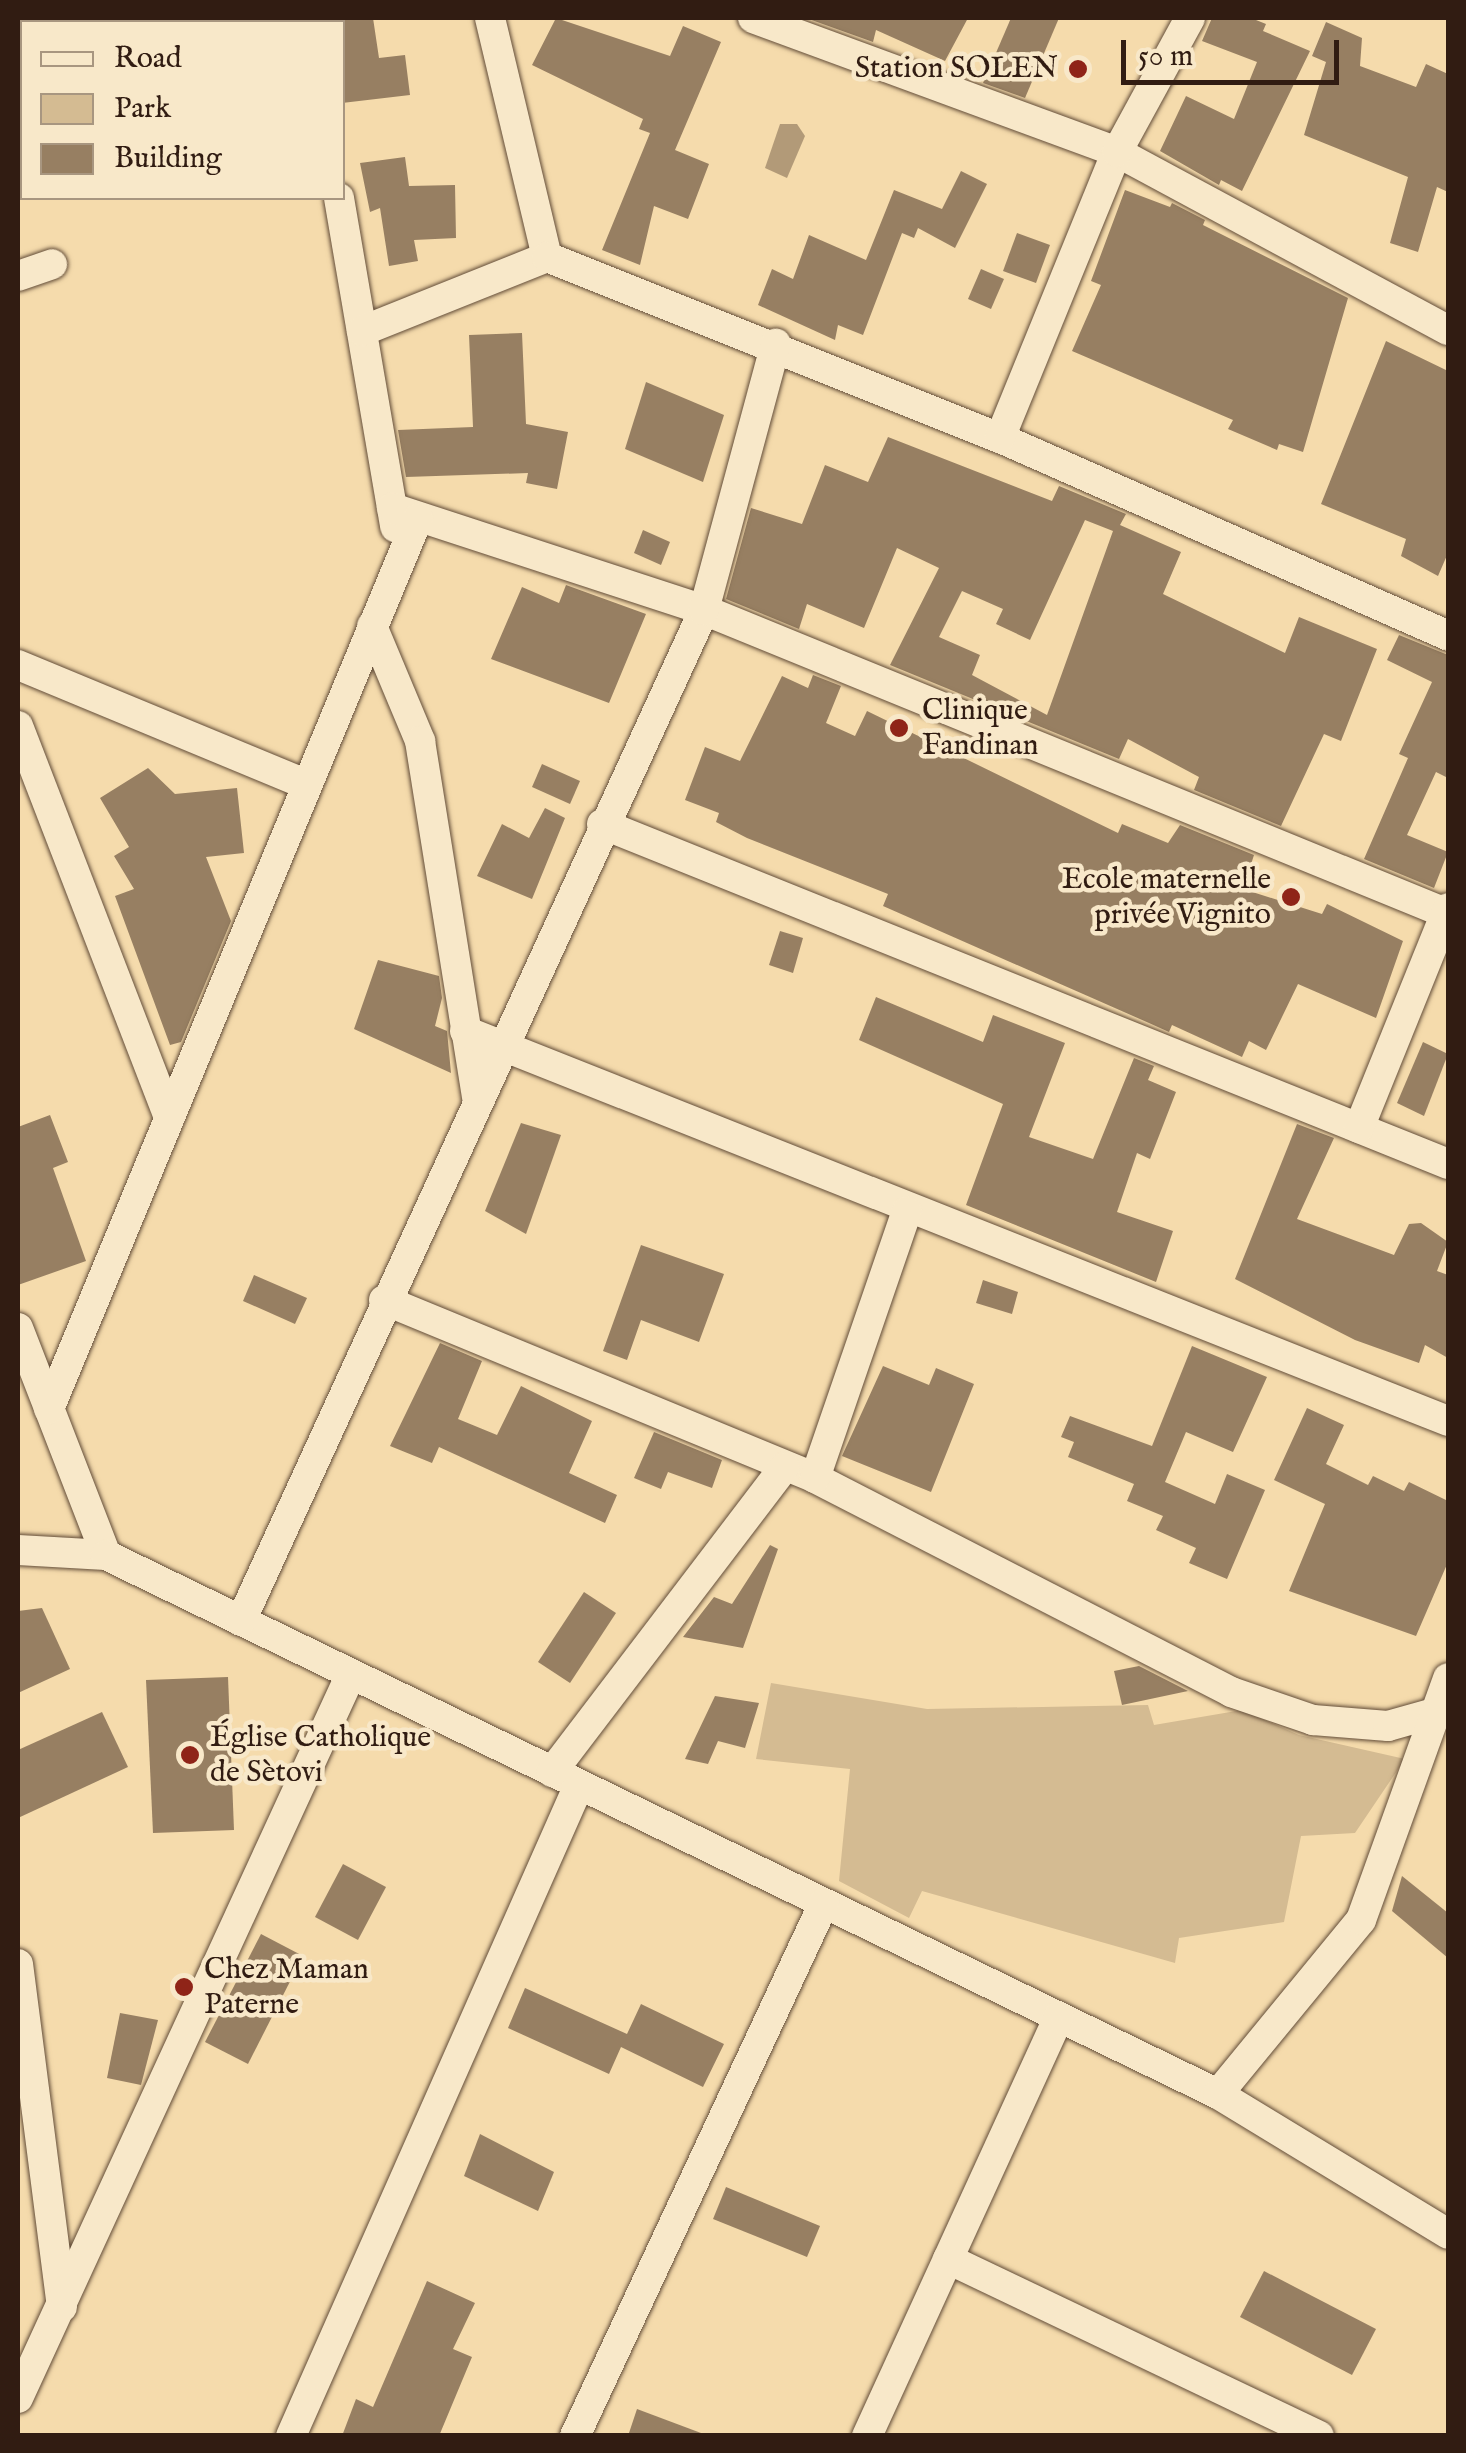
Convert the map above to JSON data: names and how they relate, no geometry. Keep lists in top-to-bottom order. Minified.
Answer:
{"places":["Station SOLEN","Clinique Fandinan","Ecole maternelle privée Vignito","Église Catholique de Sètovi","Chez Maman Paterne"],"legend":["Road","Park","Building"],"scale_bar":"50 m"}
